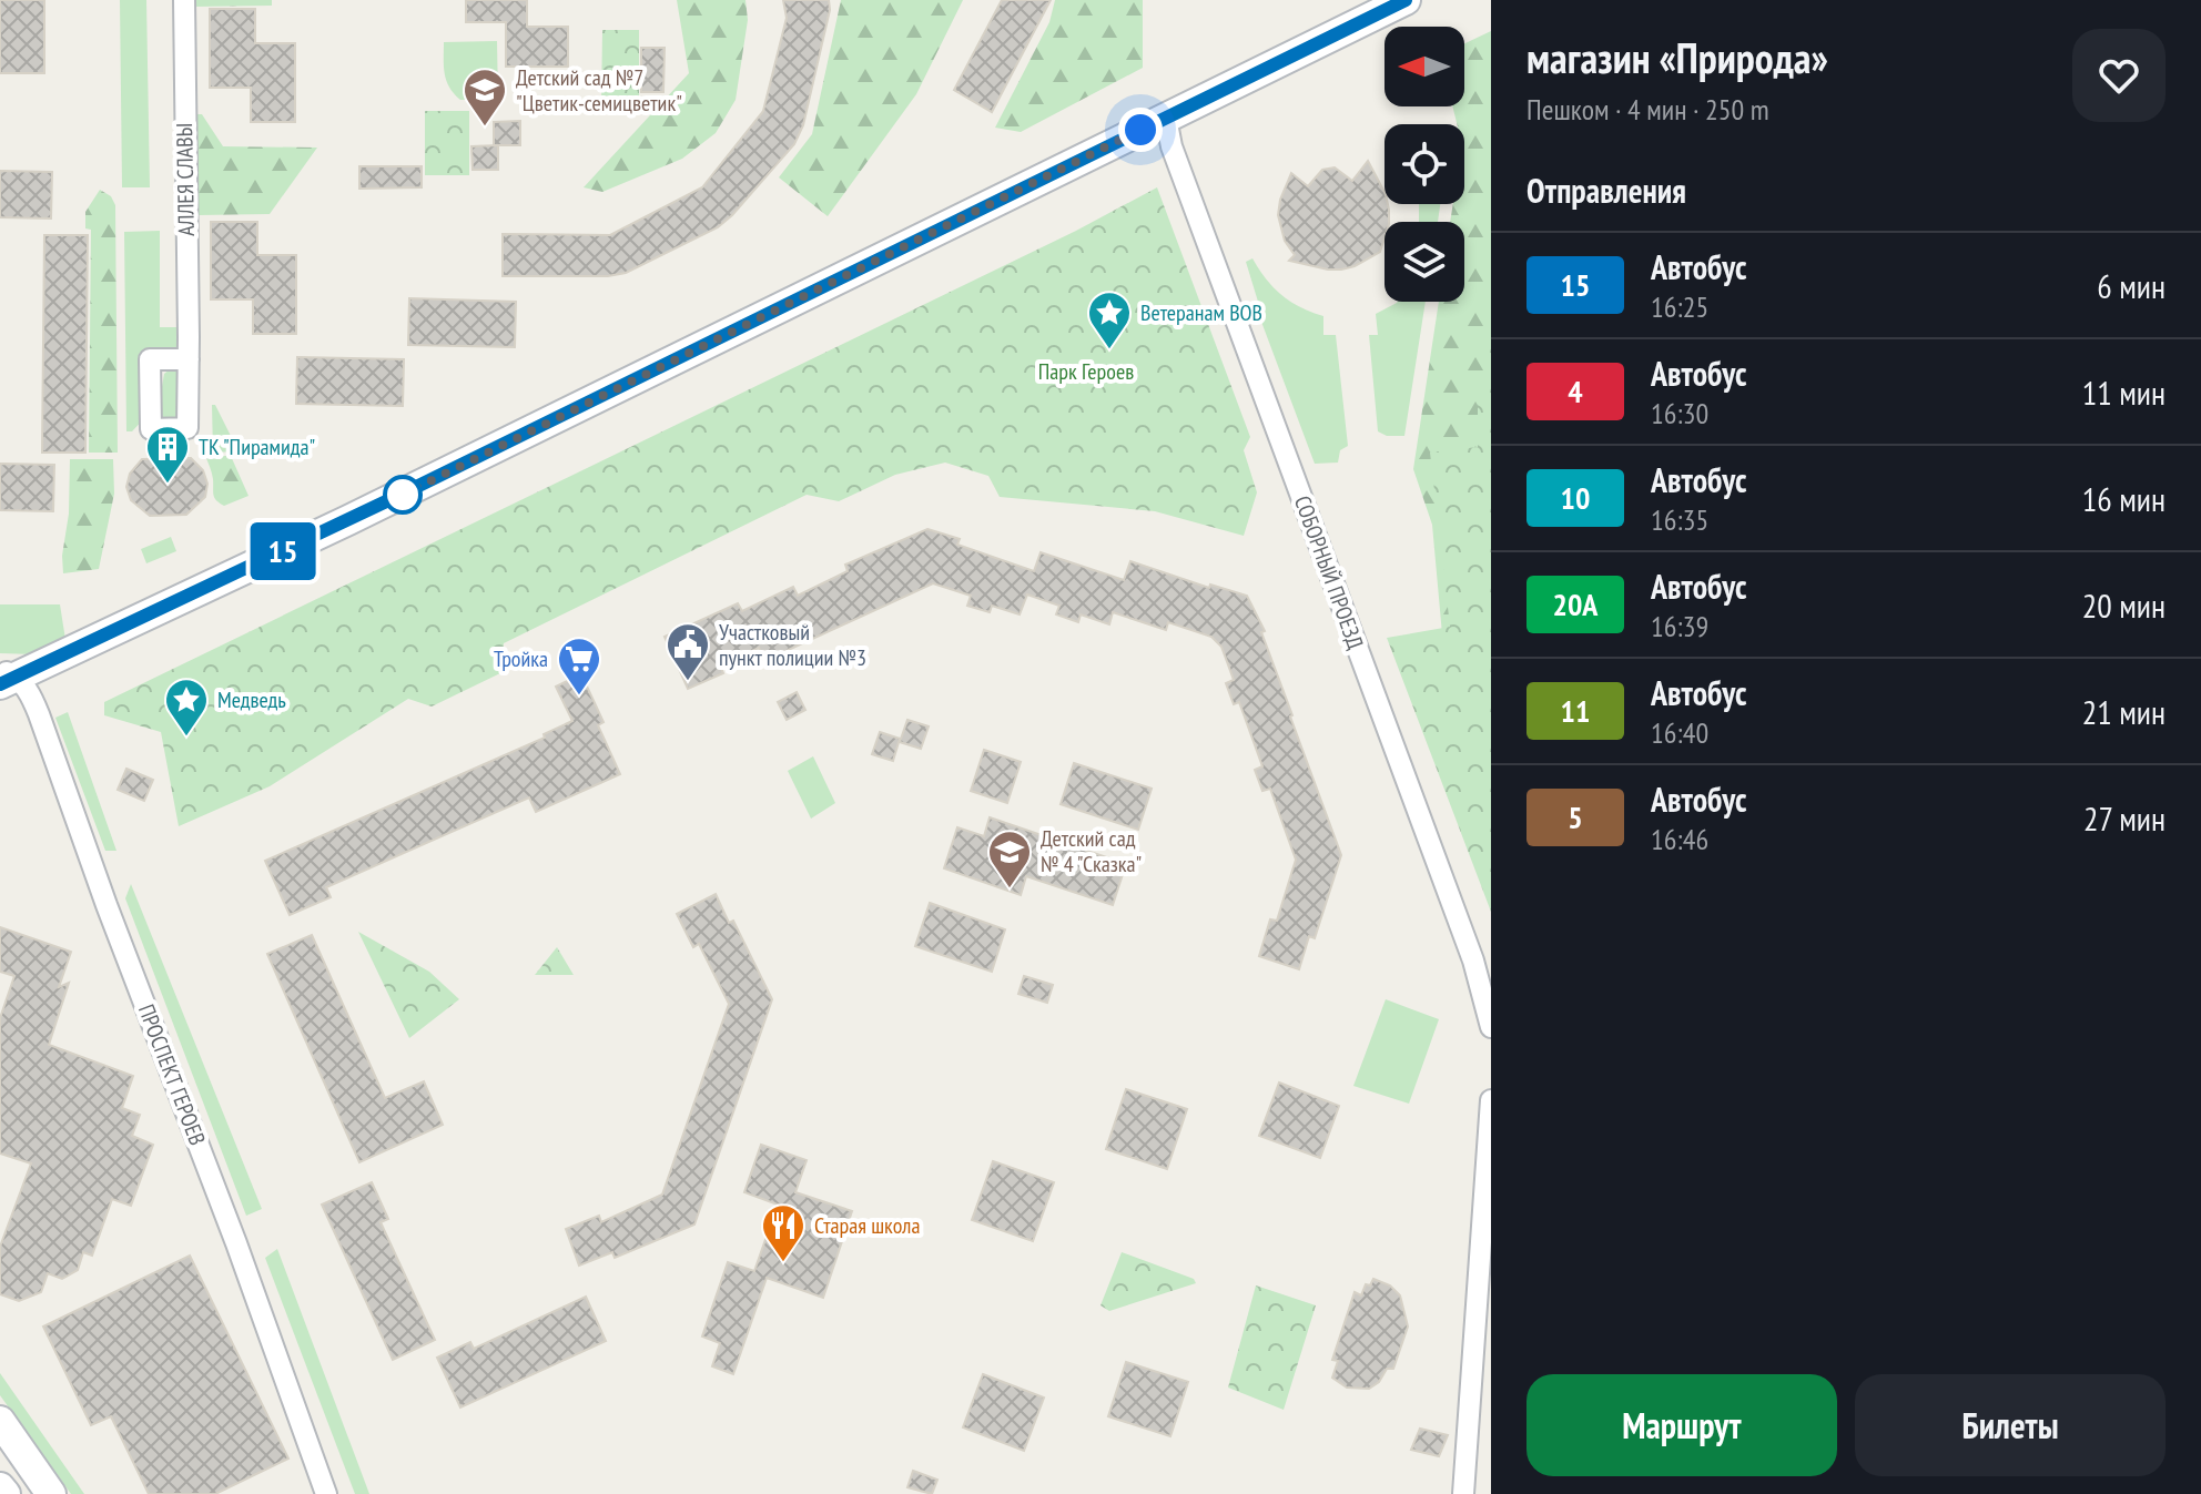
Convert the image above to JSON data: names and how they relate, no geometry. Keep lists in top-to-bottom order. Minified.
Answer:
{"streets":{"street":["АЛЛЕЯ СЛАВЫ","СОБОРНЫЙ ПРОЕЗД","ПРОСПЕКТ ГЕРОЕВ"]},"parks":["Парк Героев"],"places":{"school or university":["Детский сад №7 \"Цветик-семицветик\"","Детский сад № 4 \"Сказка\""],"place":["Ветеранам ВОВ","Медведь"],"building":["ТК \"Пирамида\""],"public building":["Участковый пункт полиции №3"],"supermarket":["Тройка"],"restaurant":["Старая школа"]},"lines":["bus line 15"],"north":"left","page":{"on_map":"15","heading":[["магазин «Природа»","Пешком · 4 мин · 250 m"],"Отправления"],"list":[{"mark":"15","name":"Автобус","note":"16:25","value":"6 мин"},{"mark":"4","name":"Автобус","note":"16:30","value":"11 мин"},{"mark":"10","name":"Автобус","note":"16:35","value":"16 мин"},{"mark":"20А","name":"Автобус","note":"16:39","value":"20 мин"},{"mark":"11","name":"Автобус","note":"16:40","value":"21 мин"},{"mark":"5","name":"Автобус","note":"16:46","value":"27 мин"}],"buttons":["Маршрут","Билеты"]}}
